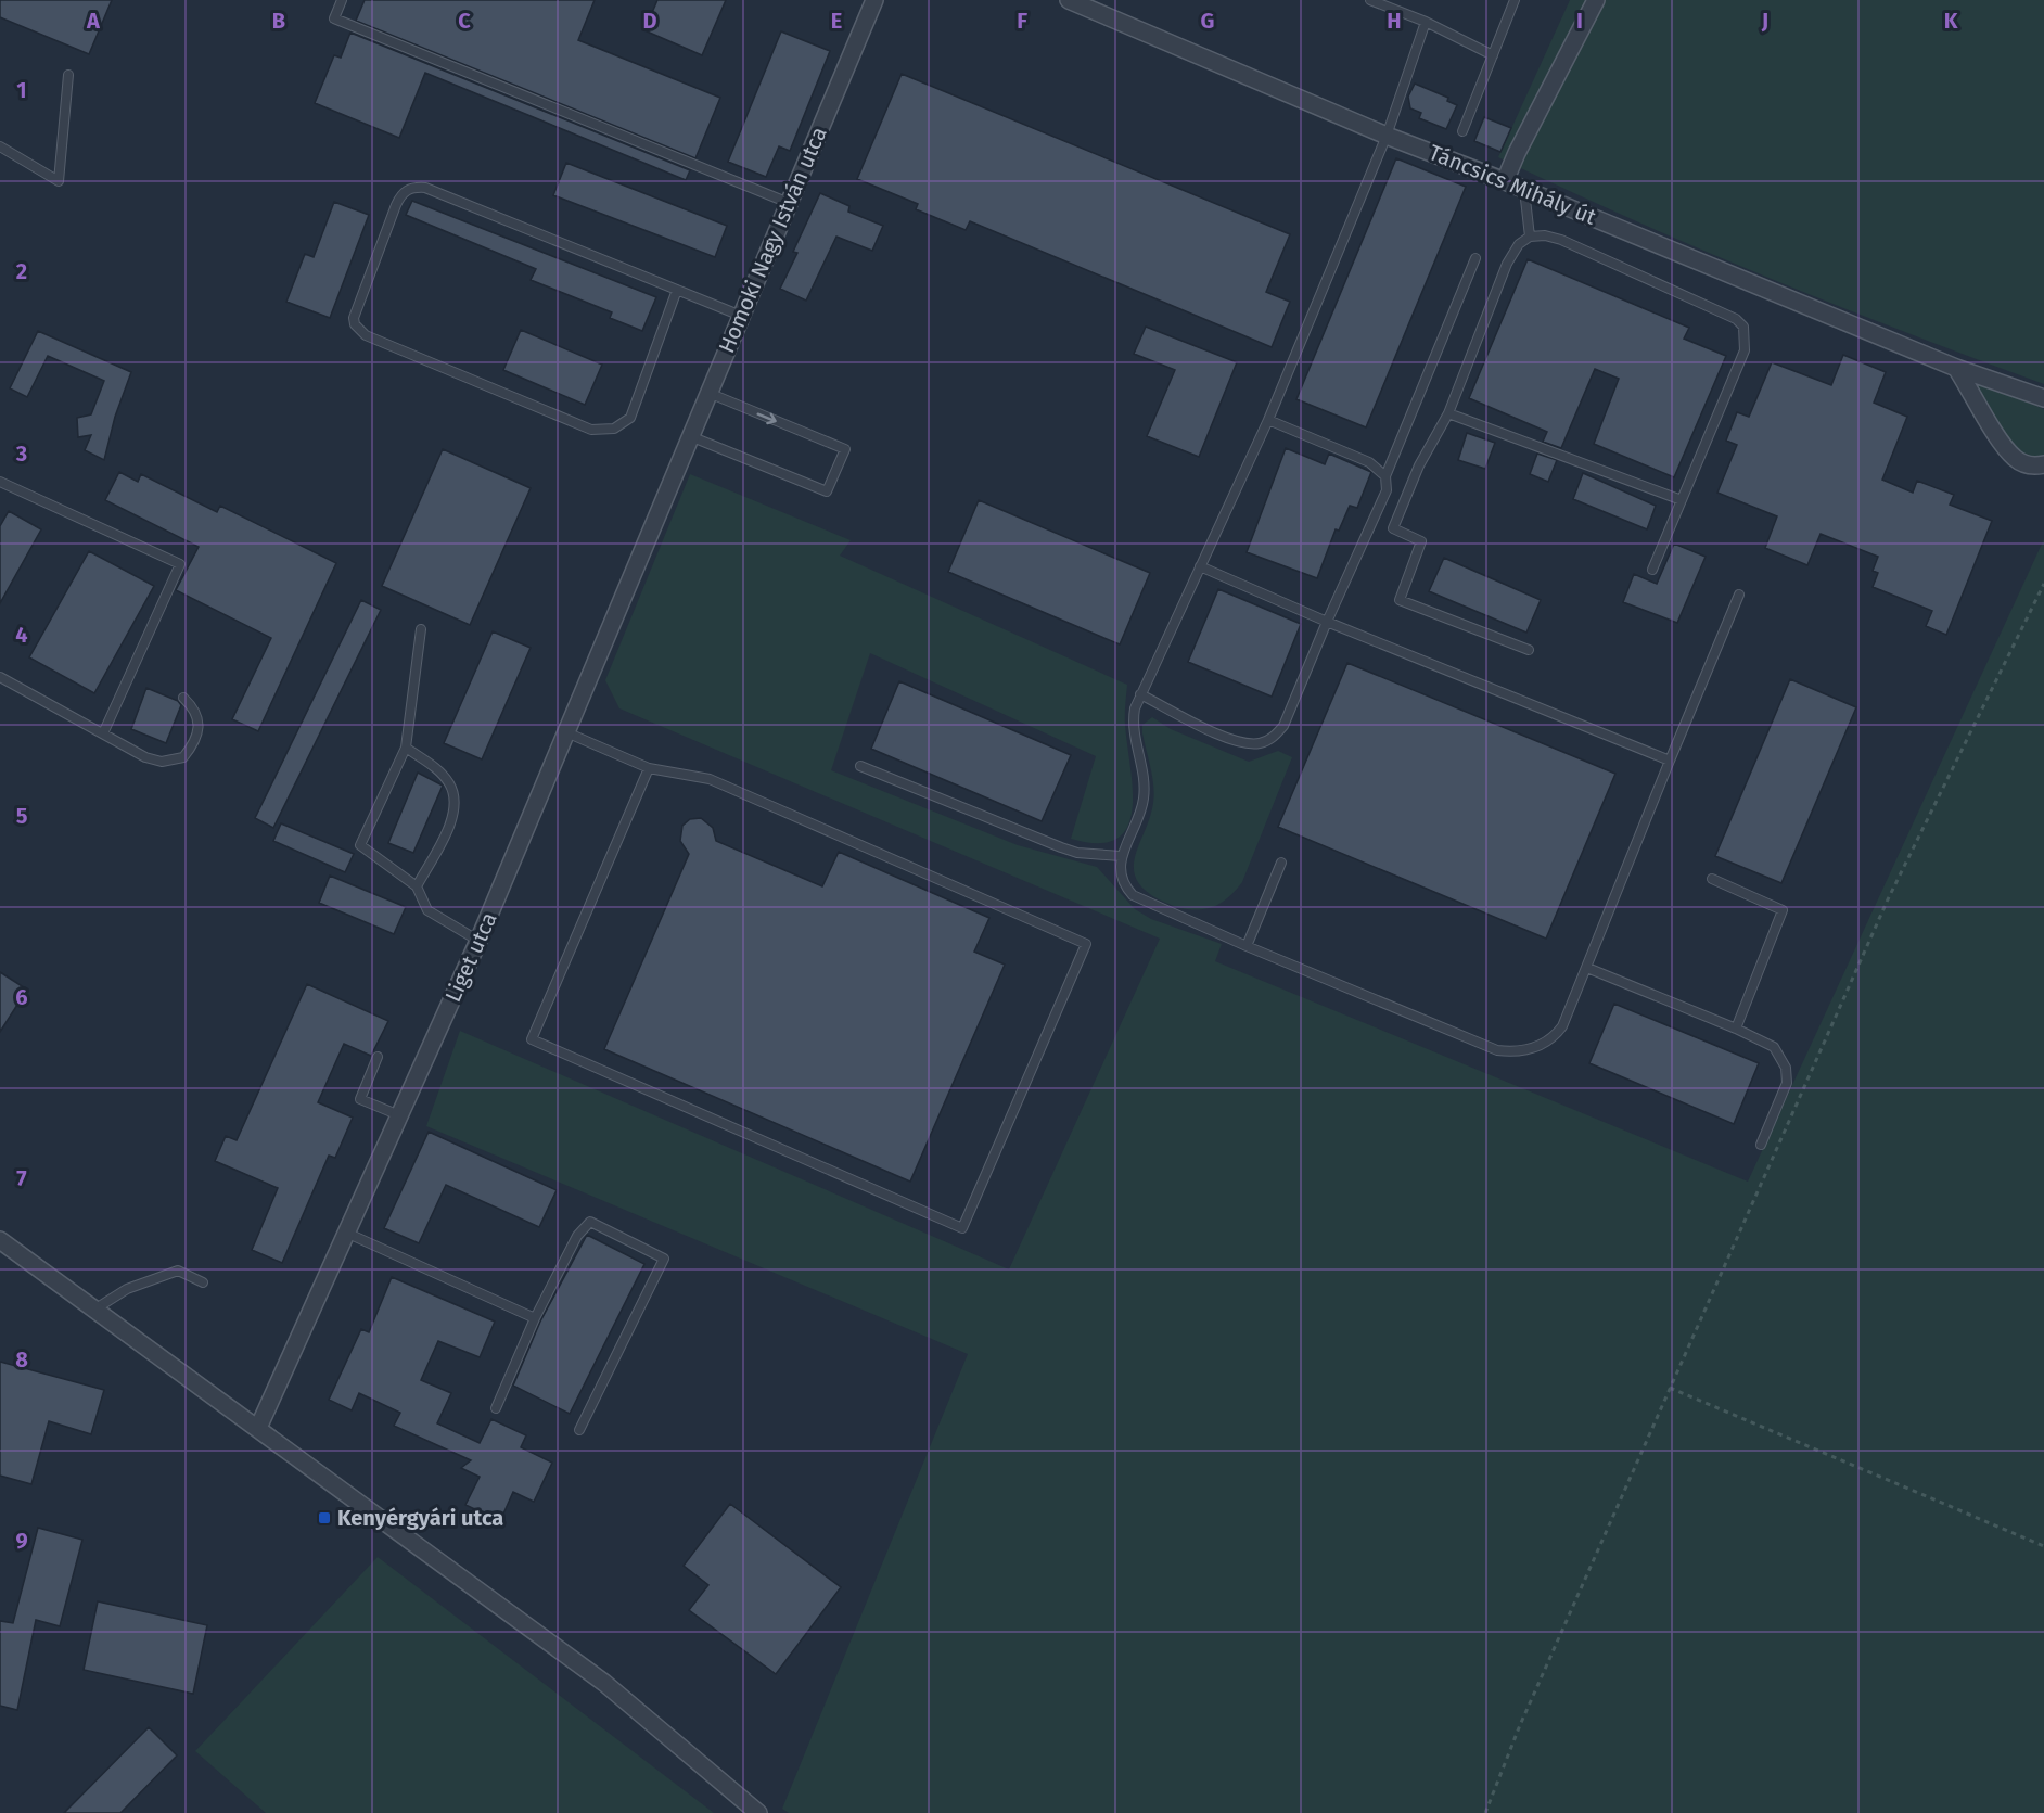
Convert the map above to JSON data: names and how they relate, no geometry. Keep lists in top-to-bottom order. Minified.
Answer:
{"streets":{"street":["Táncsics Mihály út","Homoki Nagy István utca","Liget utca"]},"crossings":[["Homoki Nagy István utca","Liget utca"]],"places":{"transit":["Kenyérgyári utca"]},"grid":{"columns":["A","B","C","D","E","F","G","H","I","J","K"],"rows":["1","2","3","4","5","6","7","8","9"]}}
